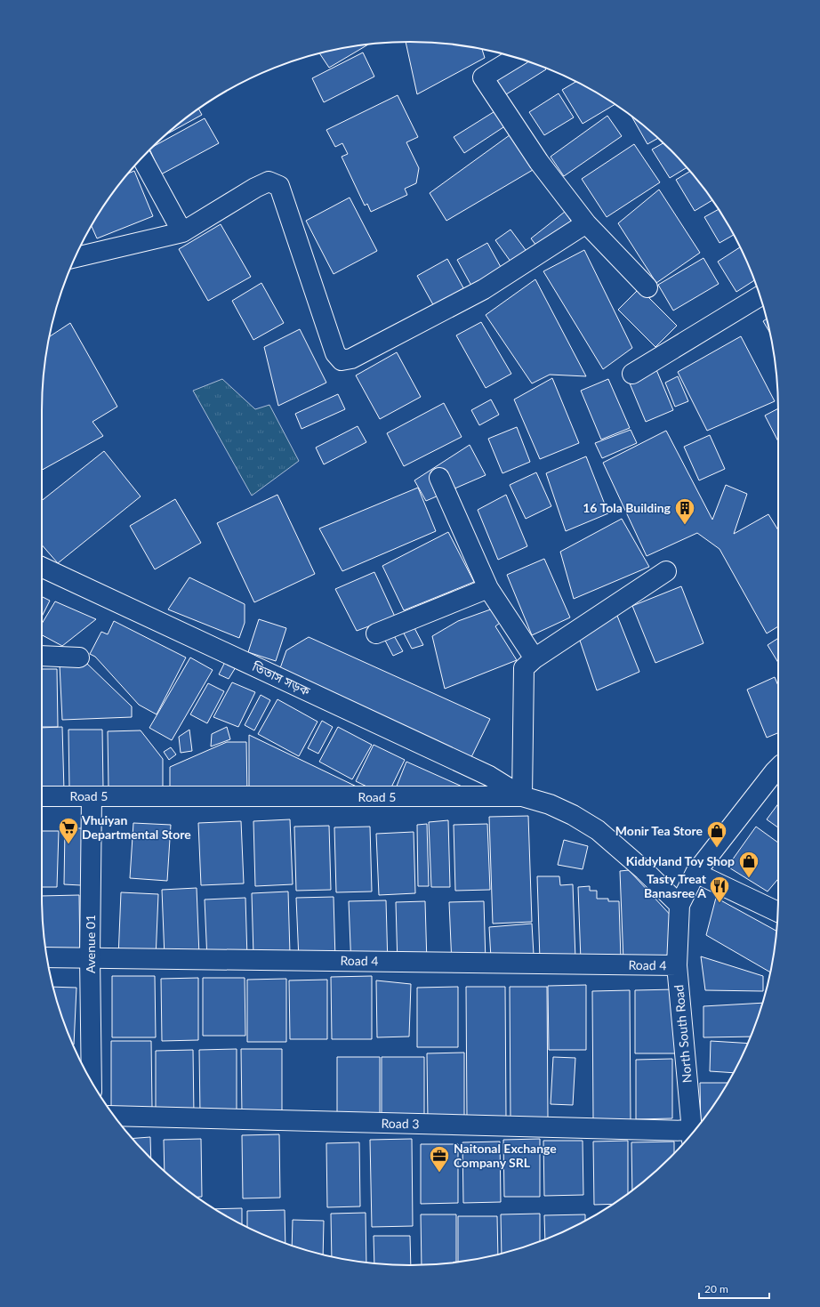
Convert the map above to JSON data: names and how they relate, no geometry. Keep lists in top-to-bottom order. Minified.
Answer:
{"streets":{"street":["তিতাস সড়ক","Road 5","Avenue 01","Road 4","North South Road","Road 3"]},"crossings":[["তিতাস সড়ক","Road 5"],["Road 5","Avenue 01"],["Road 5","North South Road"],["Avenue 01","Road 4"],["Road 4","North South Road"]],"places":{"building":["16 Tola Building"],"supermarket":["Vhuiyan Departmental Store"],"shop":["Monir Tea Store","Kiddyland Toy Shop"],"restaurant":["Tasty Treat Banasree A"],"office":["Naitonal Exchange Company SRL"]},"scale_bar":"20 m"}
